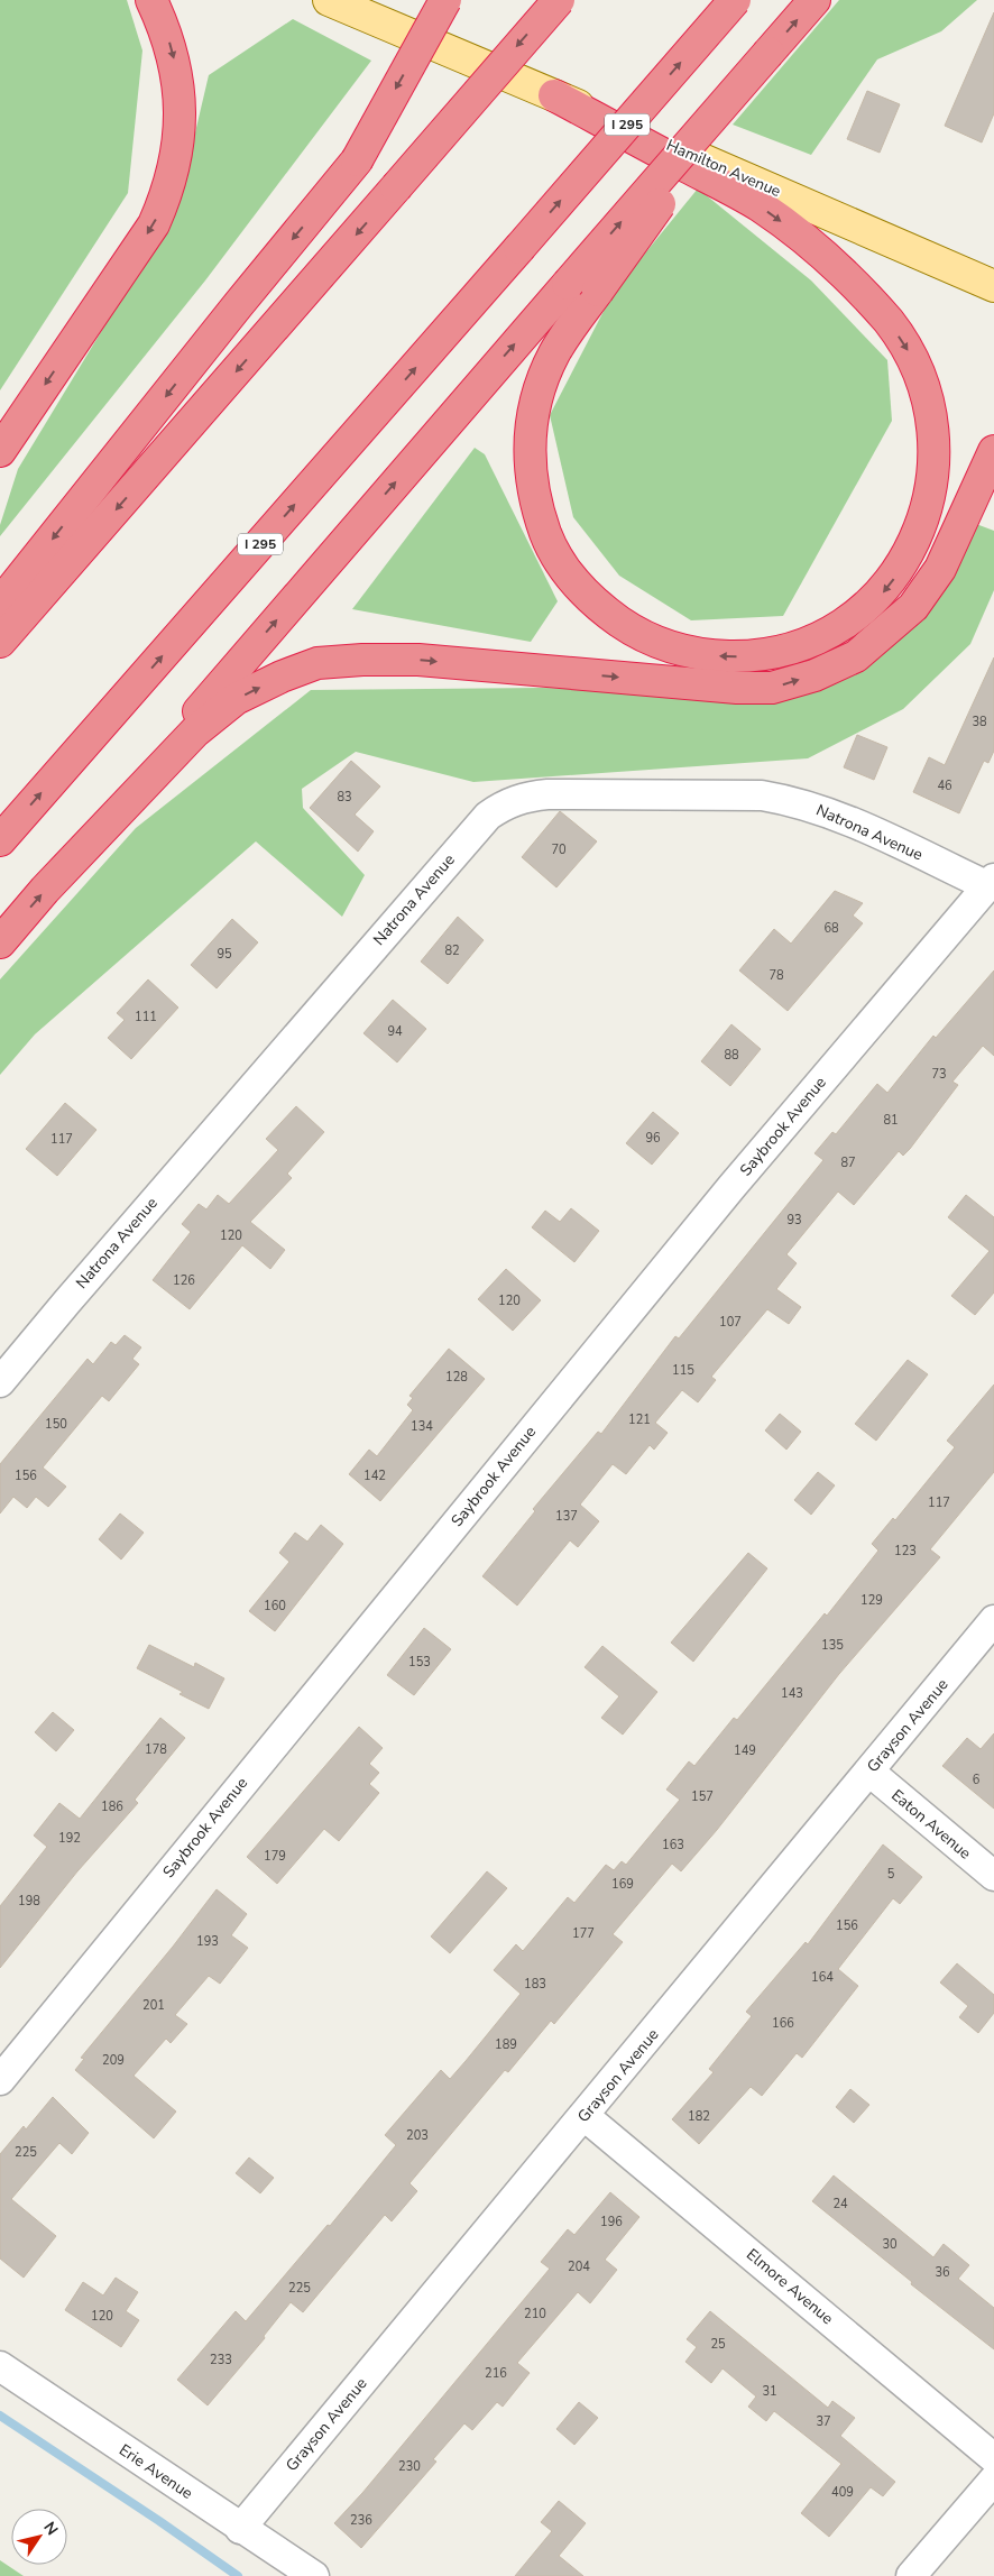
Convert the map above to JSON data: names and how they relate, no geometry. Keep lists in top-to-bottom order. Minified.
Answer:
{"streets":{"highway":["I 295"],"main road":["Hamilton Avenue"],"street":["Natrona Avenue","Saybrook Avenue","Grayson Avenue","Eaton Avenue","Elmore Avenue","Erie Avenue"]},"crossings":[["Natrona Avenue","Saybrook Avenue"],["Grayson Avenue","Eaton Avenue"],["Grayson Avenue","Elmore Avenue"],["Grayson Avenue","Erie Avenue"]],"house_numbers":["38","46","83","70","68","82","95","78","111","94","88","73","81","96","117","87","93","120","126","120","107","115","128","121","150","134","156","142","117","137","123","129","160","135","153","143","178","149","6","157","186","192","163","179","5","169","198","156","177","193","164","183","201","166","189","209","182","203","225","24","196","30","204","36","225","210","120","25","233","216","31","37","230","409","236"],"north":"top right"}
